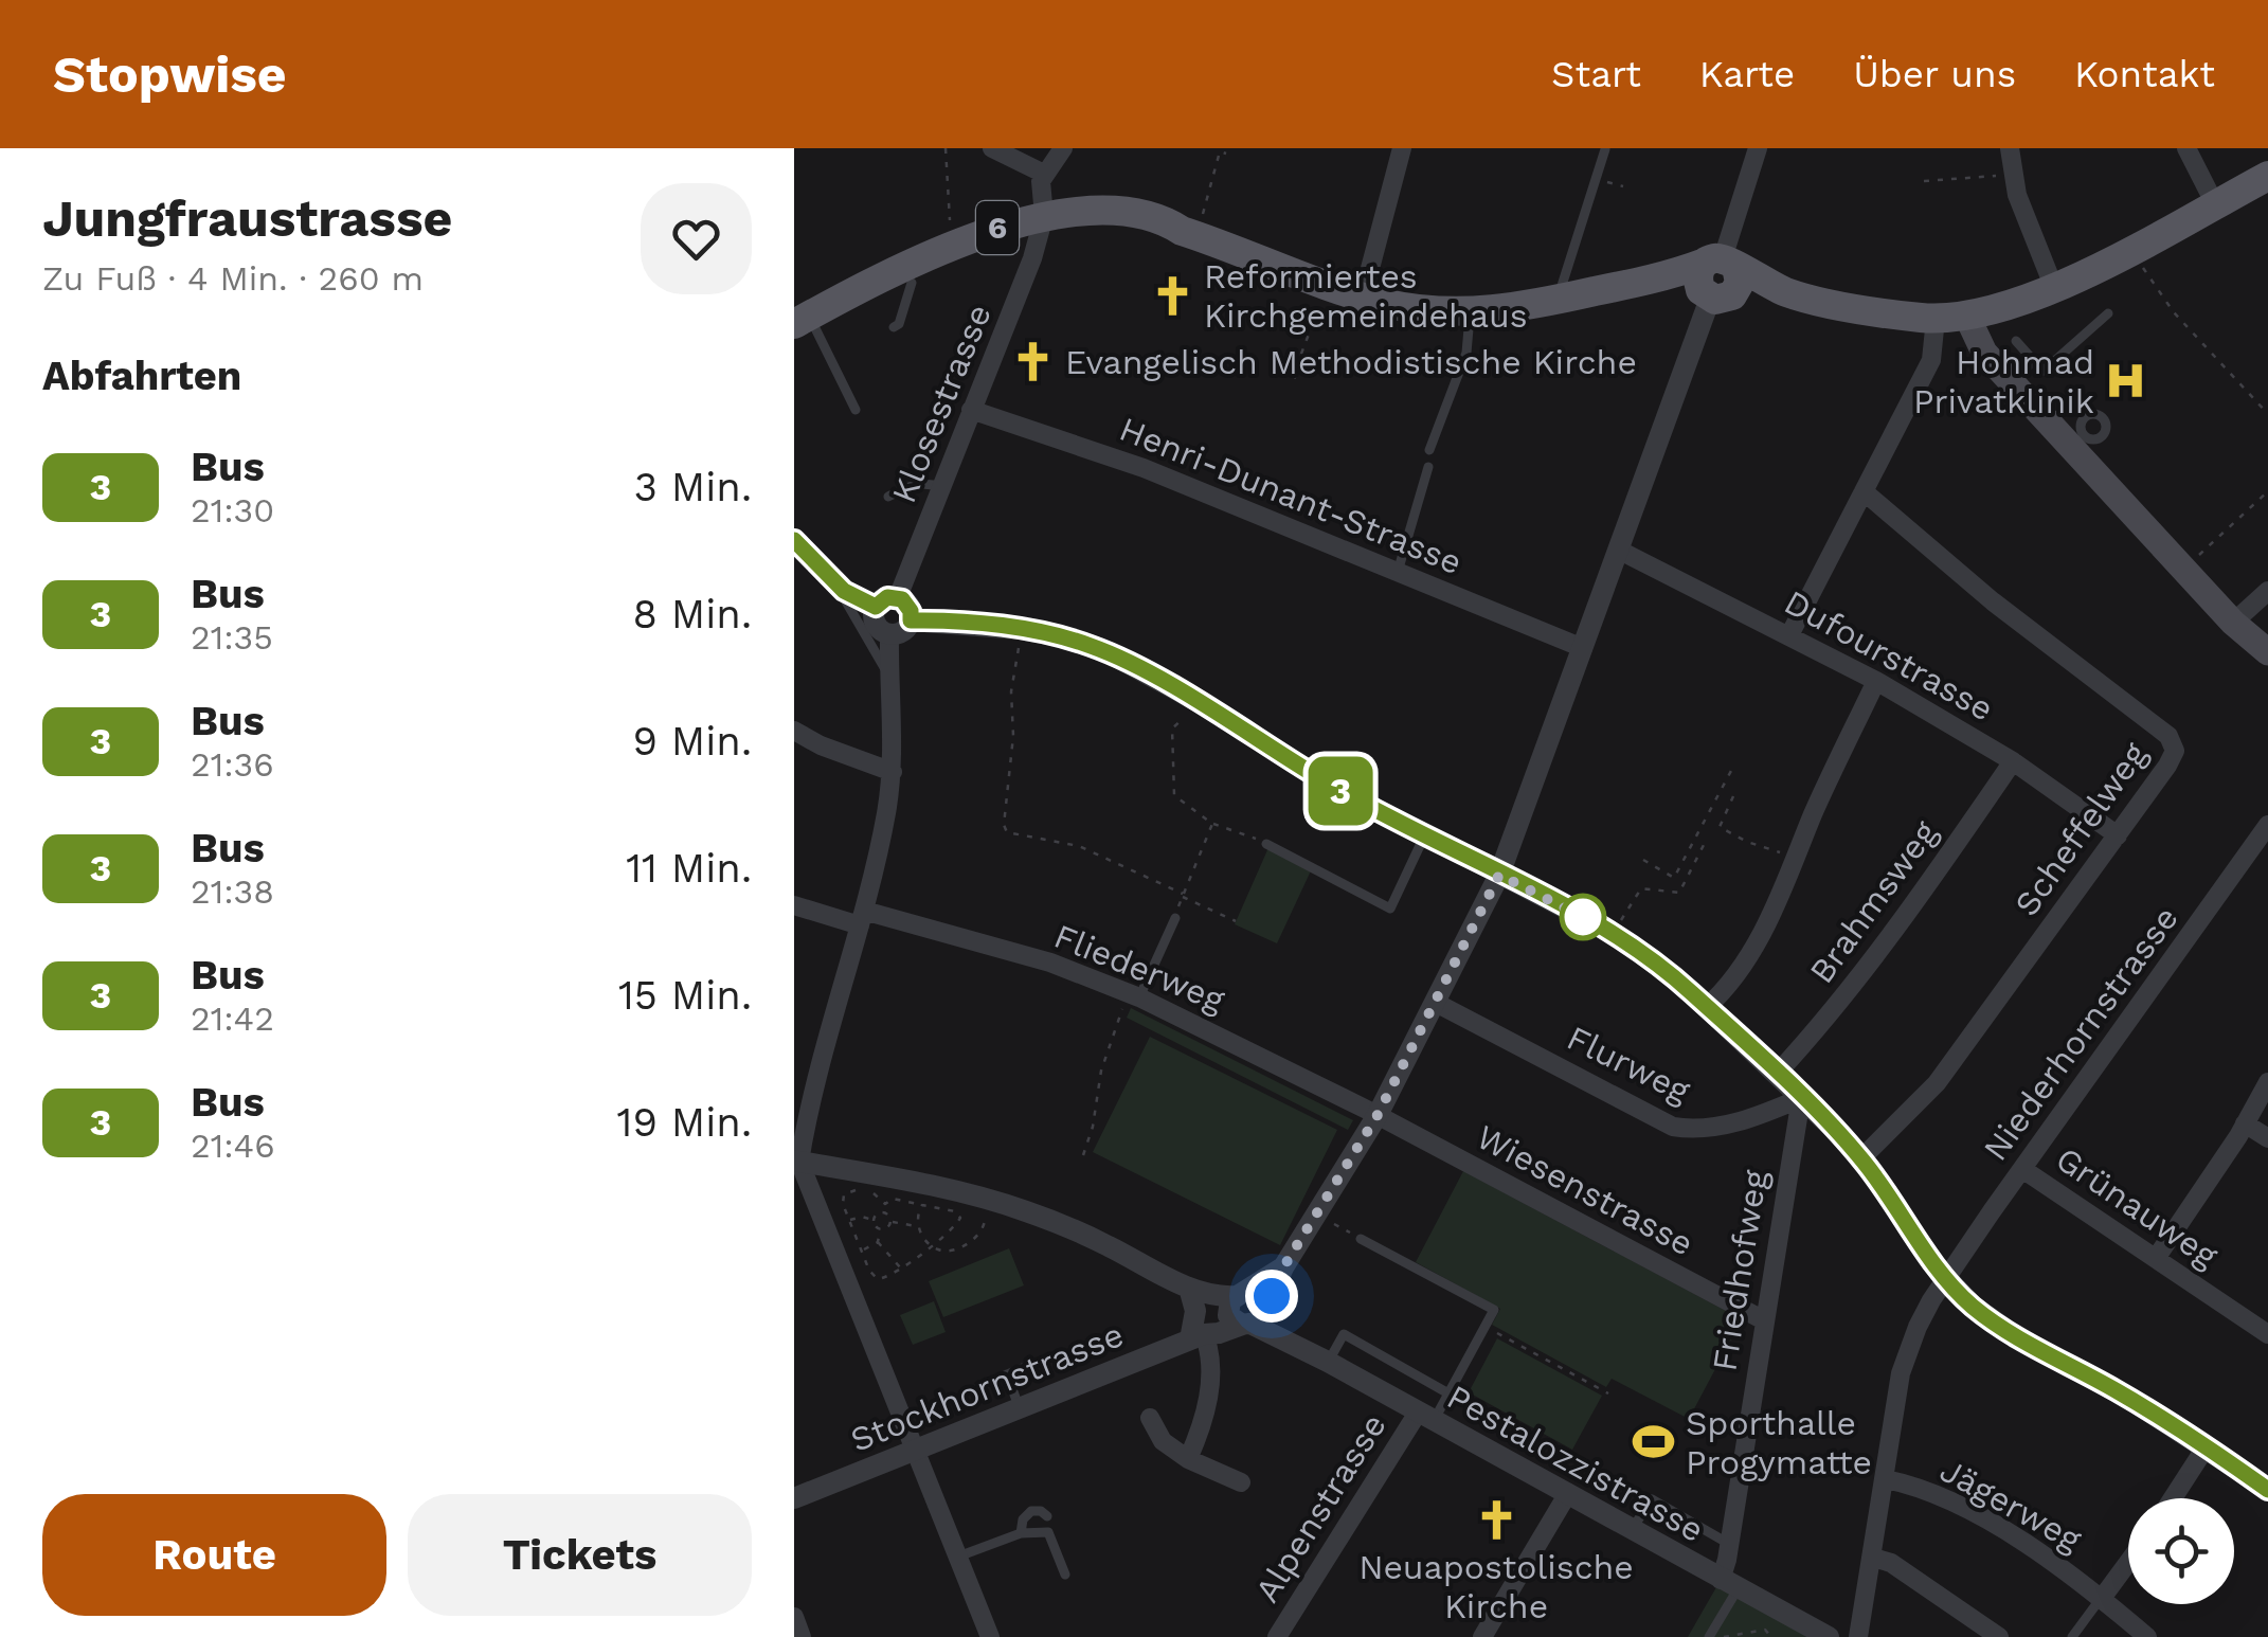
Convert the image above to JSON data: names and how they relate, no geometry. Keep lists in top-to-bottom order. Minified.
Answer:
{"streets":{"main road":["6"],"street":["Klosestrasse","Henri-Dunant-Strasse","Dufourstrasse","Scheffelweg","Brahmsweg","Fliederweg","Niederhornstrasse","Flurweg","Wiesenstrasse","Grünauweg","Friedhofweg","Stockhornstrasse","Pestalozzistrasse","Jägerweg","Alpenstrasse"]},"crossings":[["6","Klosestrasse"],["Klosestrasse","Henri-Dunant-Strasse"],["Dufourstrasse","Scheffelweg"],["Dufourstrasse","Brahmsweg"],["Fliederweg","Wiesenstrasse"],["Niederhornstrasse","Grünauweg"],["Niederhornstrasse","Jägerweg"],["Flurweg","Friedhofweg"],["Wiesenstrasse","Friedhofweg"],["Friedhofweg","Pestalozzistrasse"],["Stockhornstrasse","Pestalozzistrasse"],["Pestalozzistrasse","Alpenstrasse"]],"places":{"church":["Reformiertes Kirchgemeindehaus","Evangelisch Methodistische Kirche","Neuapostolische Kirche"],"hospital":["Hohmad Privatklinik"],"sports":["Sporthalle Progymatte"]},"lines":["bus line 3"],"page":{"header":"Stopwise","nav":["Start","Karte","Über uns","Kontakt"],"heading":[["Jungfraustrasse","Zu Fuß · 4 Min. · 260 m"],"Abfahrten"],"on_map":"3","list":[{"mark":"3","name":"Bus","note":"21:30","value":"3 Min."},{"mark":"3","name":"Bus","note":"21:35","value":"8 Min."},{"mark":"3","name":"Bus","note":"21:36","value":"9 Min."},{"mark":"3","name":"Bus","note":"21:38","value":"11 Min."},{"mark":"3","name":"Bus","note":"21:42","value":"15 Min."},{"mark":"3","name":"Bus","note":"21:46","value":"19 Min."}],"buttons":["Route","Tickets"]}}
